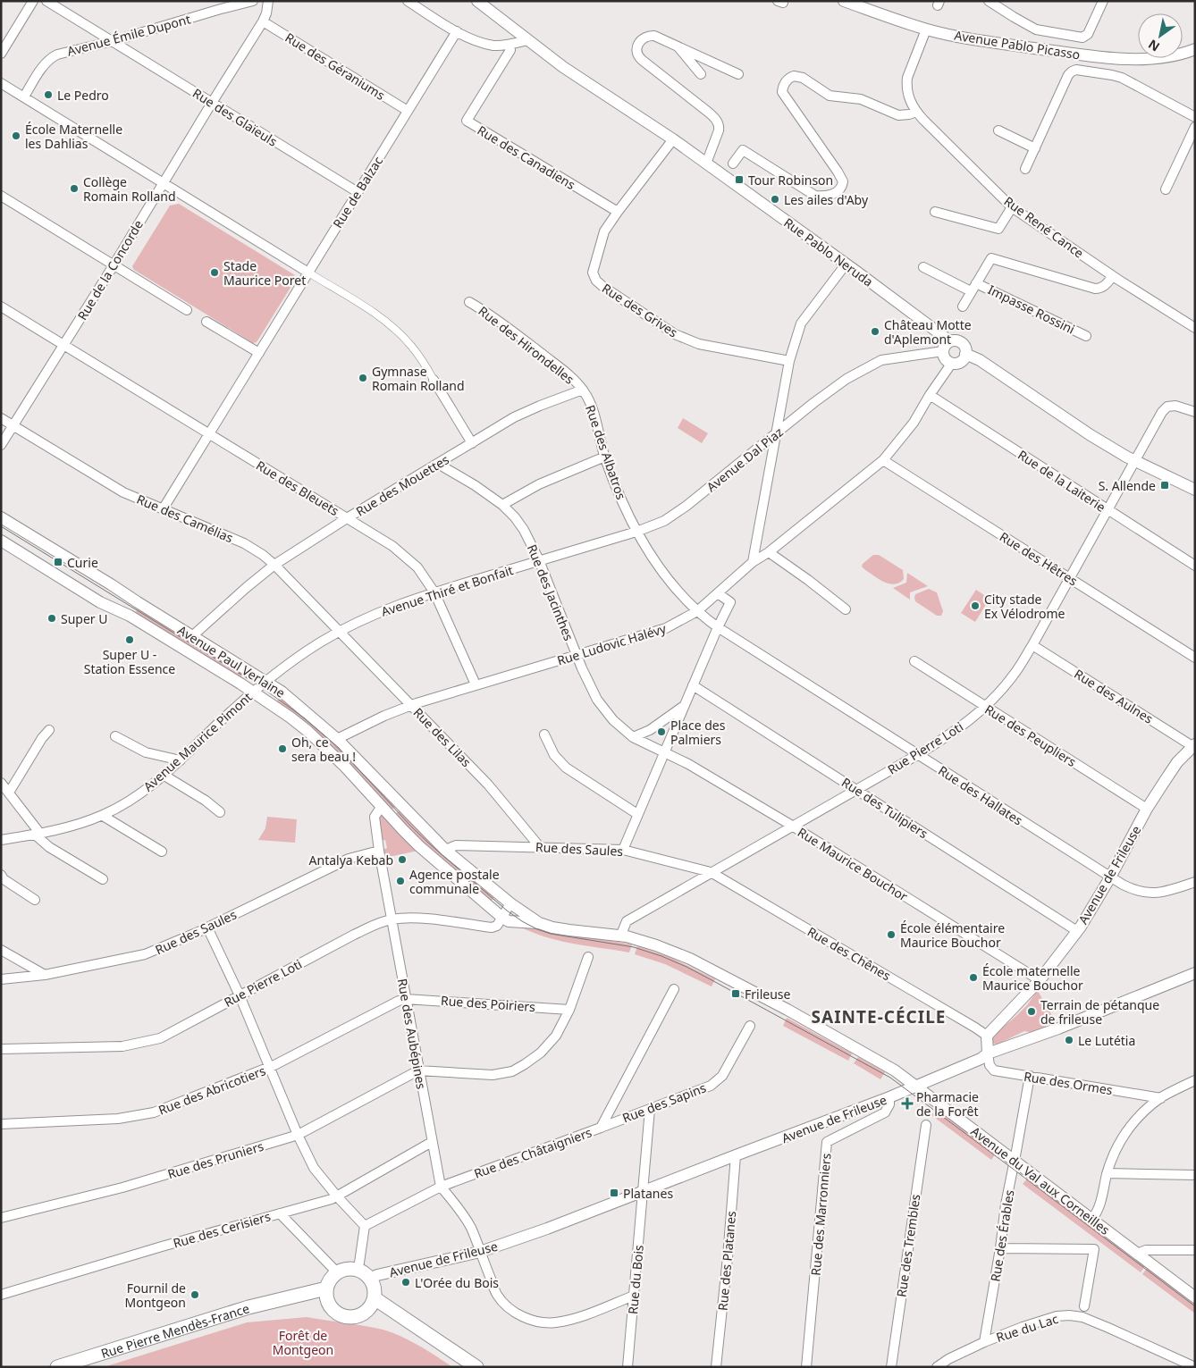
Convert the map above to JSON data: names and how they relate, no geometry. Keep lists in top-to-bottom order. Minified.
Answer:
{"streets":{"main road":["Rue Pierre Mendès-France"],"street":["Avenue Émile Dupont","Avenue Pablo Picasso","Rue des Géraniums","Rue des Glaïeuls","Rue des Canadiens","Rue de Balzac","Rue René Cance","Rue Pablo Neruda","Rue de la Concorde","Impasse Rossini","Rue des Grives","Rue des Hirondelles","Rue des Albatros","Avenue Dal Piaz","Rue de la Laiterie","Rue des Mouettes","Rue des Bleuets","Rue des Camélias","Rue des Hêtres","Avenue Thiré et Bonfait","Rue des Jacinthes","Rue Ludovic Halévy","Avenue Paul Verlaine","Rue des Aulnes","Rue des Peupliers","Rue des Lilas","Avenue Maurice Pimont","Rue Pierre Loti","Rue des Hallates","Rue des Tulipiers","Rue des Saules","Rue Maurice Bouchor","Avenue de Frileuse","Rue des Chênes","Rue des Poiriers","Rue des Aubépines","Rue des Ormes","Rue des Abricotiers","Rue des Sapins","Rue des Châtaigniers","Rue des Pruniers","Avenue du Val aux Corneilles","Rue des Marronniers","Rue des Cerisiers","Rue des Érables","Rue des Trembles","Rue des Platanes","Rue du Bois","Rue du Lac"]},"crossings":[["Avenue Émile Dupont","Rue des Glaïeuls"],["Avenue Pablo Picasso","Rue René Cance"],["Rue des Géraniums","Rue de Balzac"],["Rue des Géraniums","Rue de la Concorde"],["Rue des Glaïeuls","Rue de Balzac"],["Rue des Glaïeuls","Rue de la Concorde"],["Rue des Canadiens","Rue des Grives"],["Rue de Balzac","Rue des Bleuets"],["Rue de Balzac","Rue des Camélias"],["Rue Pablo Neruda","Avenue Dal Piaz"],["Rue Pablo Neruda","Rue Ludovic Halévy"],["Rue de la Concorde","Rue des Bleuets"],["Rue de la Concorde","Rue des Camélias"],["Rue des Hirondelles","Rue des Albatros"],["Rue des Hirondelles","Rue des Mouettes"],["Rue des Albatros","Avenue Dal Piaz"],["Rue des Albatros","Rue des Mouettes"],["Rue des Albatros","Rue Ludovic Halévy"],["Rue des Albatros","Rue des Hallates"],["Avenue Dal Piaz","Avenue Thiré et Bonfait"],["Avenue Dal Piaz","Rue des Jacinthes"],["Avenue Dal Piaz","Rue Ludovic Halévy"],["Rue de la Laiterie","Rue Ludovic Halévy"],["Rue de la Laiterie","Rue Pierre Loti"],["Rue des Mouettes","Rue des Bleuets"],["Rue des Mouettes","Rue des Camélias"],["Rue des Mouettes","Rue des Jacinthes"],["Rue des Mouettes","Avenue Paul Verlaine"],["Rue des Bleuets","Avenue Thiré et Bonfait"],["Rue des Bleuets","Rue Ludovic Halévy"],["Rue des Camélias","Avenue Thiré et Bonfait"],["Rue des Camélias","Rue des Lilas"],["Rue des Hêtres","Rue Ludovic Halévy"],["Rue des Hêtres","Rue Pierre Loti"],["Avenue Thiré et Bonfait","Rue des Jacinthes"],["Avenue Thiré et Bonfait","Avenue Paul Verlaine"],["Avenue Thiré et Bonfait","Rue des Lilas"],["Avenue Thiré et Bonfait","Avenue Maurice Pimont"],["Rue des Jacinthes","Rue Ludovic Halévy"],["Rue des Jacinthes","Rue Maurice Bouchor"],["Rue Ludovic Halévy","Avenue Paul Verlaine"],["Rue Ludovic Halévy","Rue des Lilas"],["Avenue Paul Verlaine","Avenue Maurice Pimont"],["Avenue Paul Verlaine","Rue Pierre Loti"],["Avenue Paul Verlaine","Rue des Saules"],["Avenue Paul Verlaine","Rue des Aubépines"],["Avenue Paul Verlaine","Avenue du Val aux Corneilles"],["Rue des Aulnes","Rue Pierre Loti"],["Rue des Aulnes","Avenue de Frileuse"],["Rue des Peupliers","Rue Pierre Loti"],["Rue des Peupliers","Avenue de Frileuse"],["Rue des Lilas","Rue des Saules"],["Rue Pierre Loti","Rue des Hallates"],["Rue Pierre Loti","Rue des Tulipiers"],["Rue Pierre Loti","Rue des Saules"],["Rue Pierre Loti","Rue Maurice Bouchor"],["Rue Pierre Loti","Rue des Chênes"],["Rue Pierre Loti","Rue des Aubépines"],["Rue Pierre Loti","Avenue du Val aux Corneilles"],["Rue des Hallates","Avenue de Frileuse"],["Rue des Tulipiers","Avenue de Frileuse"],["Rue des Saules","Rue des Chênes"],["Rue des Saules","Rue des Aubépines"],["Rue Maurice Bouchor","Avenue de Frileuse"],["Avenue de Frileuse","Rue des Chênes"],["Avenue de Frileuse","Rue des Ormes"],["Avenue de Frileuse","Avenue du Val aux Corneilles"],["Avenue de Frileuse","Rue des Marronniers"],["Avenue de Frileuse","Rue des Platanes"],["Avenue de Frileuse","Rue du Bois"],["Avenue de Frileuse","Rue Pierre Mendès-France"],["Rue des Poiriers","Rue des Aubépines"],["Rue des Poiriers","Rue des Abricotiers"],["Rue des Aubépines","Rue des Abricotiers"],["Rue des Aubépines","Rue des Châtaigniers"],["Rue des Aubépines","Rue des Pruniers"],["Rue des Aubépines","Rue des Cerisiers"],["Rue des Ormes","Rue des Érables"],["Rue des Sapins","Rue des Châtaigniers"],["Rue des Sapins","Rue du Bois"],["Avenue du Val aux Corneilles","Rue des Érables"],["Rue des Érables","Rue du Lac"]],"districts":["SAINTE-CÉCILE"],"parks":["Forêt de Montgeon"],"places":{"other":["Le Pedro","École Maternelle les Dahlias","Collège Romain Rolland","Les ailes d'Aby","Stade Maurice Poret","Château Motte d'Aplemont","Gymnase Romain Rolland","City stade Ex Vélodrome","Super U","Super U - Station Essence","Place des Palmiers","Oh, ce sera beau !","Antalya Kebab","Agence postale communale","École élémentaire Maurice Bouchor","École maternelle Maurice Bouchor","Terrain de pétanque de frileuse","Le Lutétia","L'Orée du Bois","Fournil de Montgeon"],"transit":["Tour Robinson","S. Allende","Curie","Frileuse","Platanes"],"health":["Pharmacie de la Forêt"]},"north":"bottom left"}
